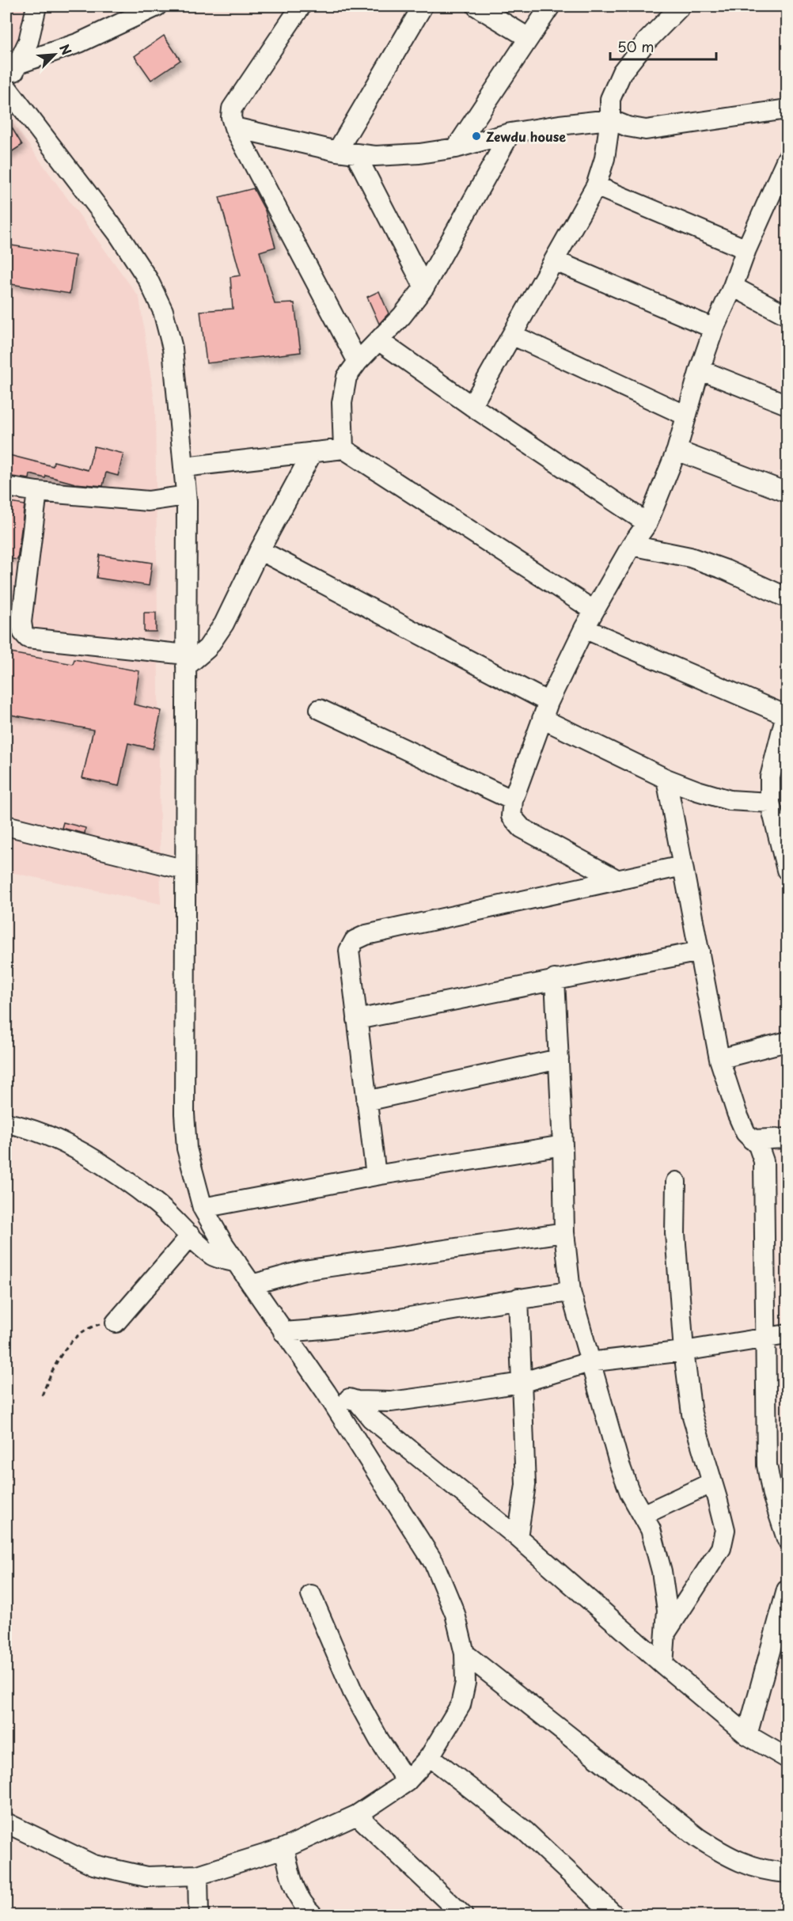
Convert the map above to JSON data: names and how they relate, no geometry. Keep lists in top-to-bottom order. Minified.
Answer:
{"places":["Zewdu house"],"scale_bar":"50 m","north":"top right"}
